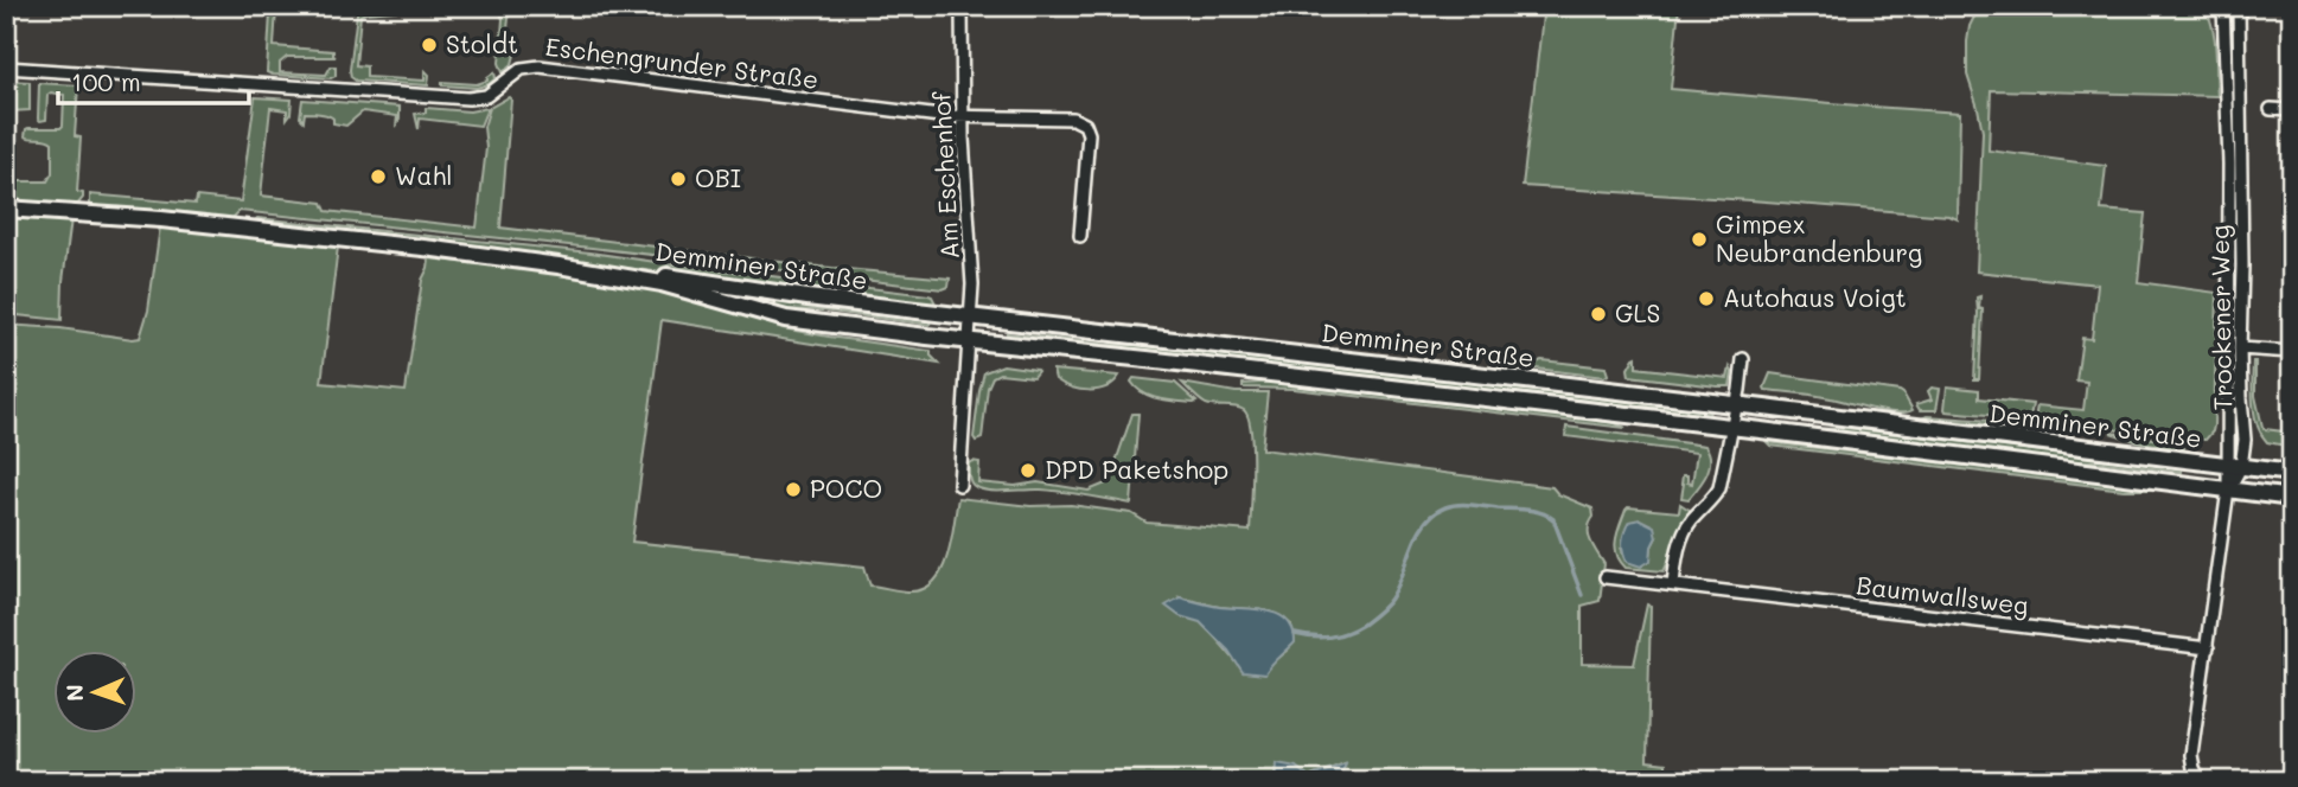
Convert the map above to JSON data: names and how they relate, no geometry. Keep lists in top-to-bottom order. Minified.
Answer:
{"streets":{"main road":["Demminer Straße"],"street":["Eschengrunder Straße","Am Eschenhof","Trockener Weg","Baumwallsweg"]},"crossings":[["Eschengrunder Straße","Am Eschenhof"],["Am Eschenhof","Demminer Straße"],["Demminer Straße","Trockener Weg"]],"places":["Stoldt","Wahl","OBI","Gimpex Neubrandenburg","Autohaus Voigt","GLS","DPD Paketshop","POCO"],"scale_bar":"100 m","north":"left"}
